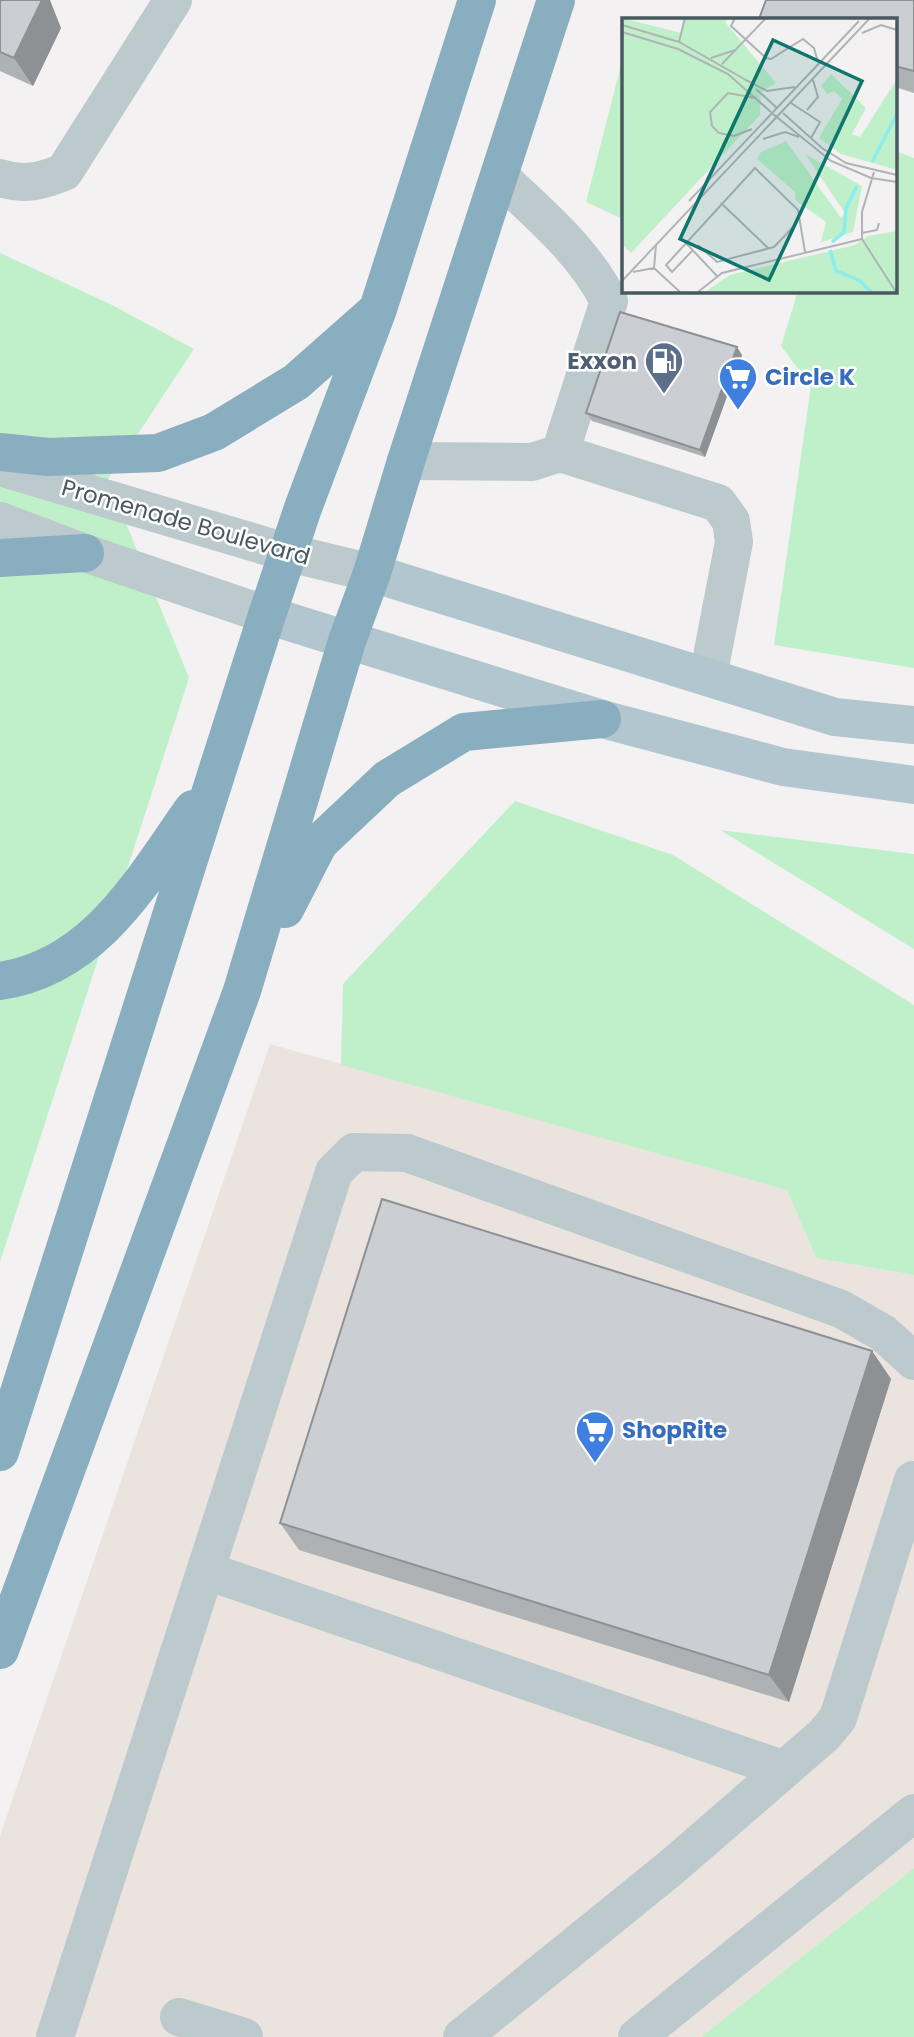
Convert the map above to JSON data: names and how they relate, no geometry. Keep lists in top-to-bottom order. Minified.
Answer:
{"streets":{"street":["Promenade Boulevard"]},"places":{"fuel station":["Exxon"],"supermarket":["Circle K","ShopRite"]}}
